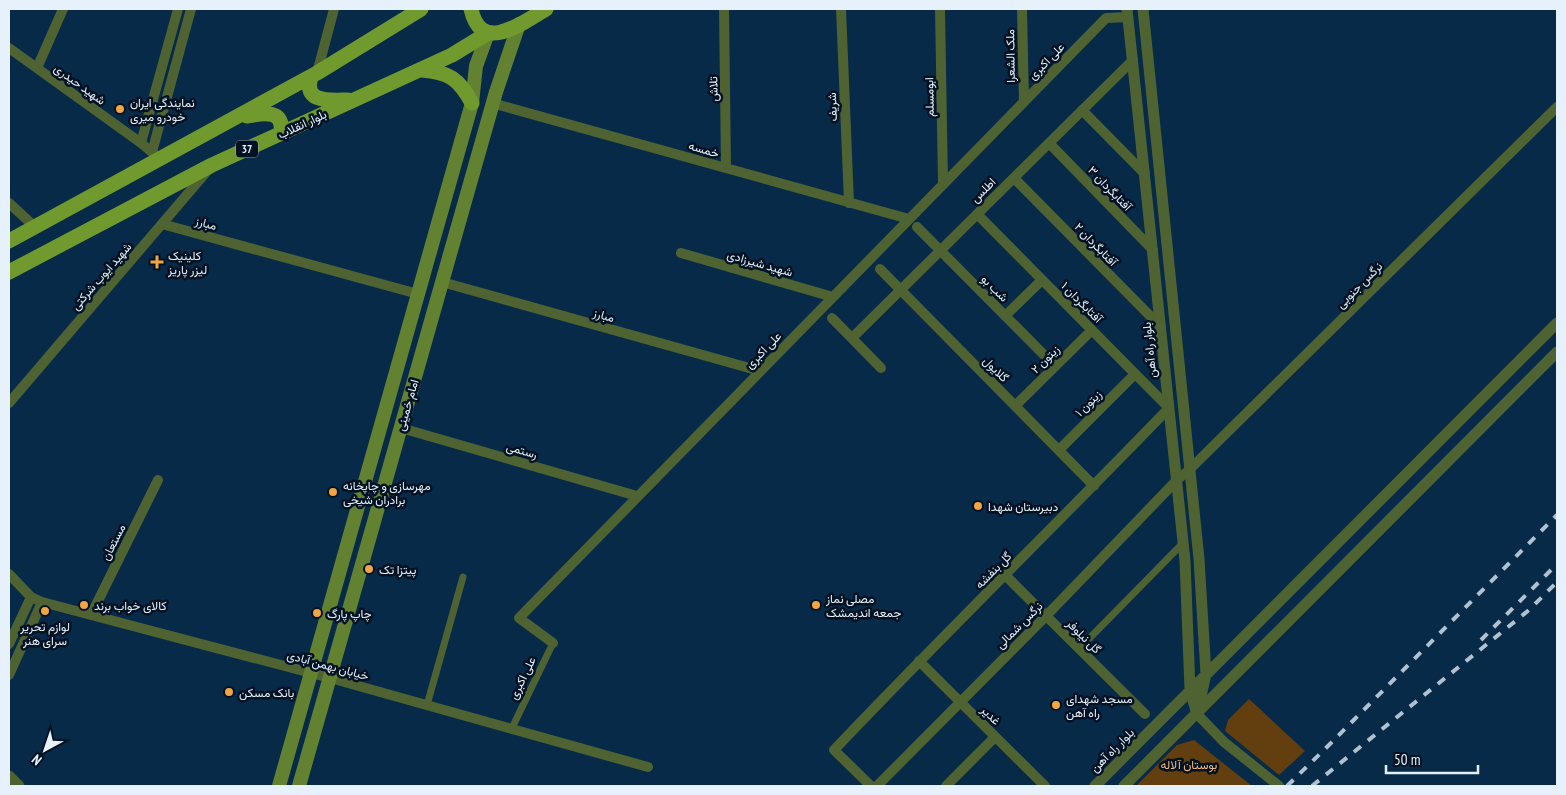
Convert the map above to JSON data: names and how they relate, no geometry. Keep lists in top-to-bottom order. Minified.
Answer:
{"streets":{"main road":["بلوار انقلاب","37","امام خمینی"],"street":["ملک الشعرا","علی اکبری","شهید حیدری","تلاش","ابومسلم","شریف","خمسه","آفتابگردان ۳","اطلس","مبارز","آفتابگردان ۲","شهید شیرزادی","شهید ایوب شرکتی","نرگس جنوبی","شب بو","آفتابگردان ۱","بلوار راه آهن","زیتون ۲","گلایول","زیتون ۱","رستمی","مستعان","گل بنفشه","نرگس شمالی","گل نیلوفر","خیابان بهمن آبادی","غدیر"]},"crossings":[["ملک الشعرا","علی اکبری"],["علی اکبری","ابومسلم"],["علی اکبری","خمسه"],["علی اکبری","مبارز"],["علی اکبری","شهید شیرزادی"],["علی اکبری","شب بو"],["علی اکبری","بلوار راه آهن"],["علی اکبری","رستمی"],["علی اکبری","خیابان بهمن آبادی"],["تلاش","خمسه"],["شریف","خمسه"],["بلوار انقلاب","37"],["بلوار انقلاب","شهید ایوب شرکتی"],["بلوار انقلاب","امام خمینی"],["37","امام خمینی"],["خمسه","شب بو"],["خمسه","امام خمینی"],["آفتابگردان ۳","اطلس"],["آفتابگردان ۳","بلوار راه آهن"],["اطلس","آفتابگردان ۲"],["اطلس","شب بو"],["اطلس","آفتابگردان ۱"],["اطلس","بلوار راه آهن"],["اطلس","گلایول"],["مبارز","شهید ایوب شرکتی"],["مبارز","امام خمینی"],["آفتابگردان ۲","بلوار راه آهن"],["نرگس جنوبی","بلوار راه آهن"],["نرگس جنوبی","نرگس شمالی"],["شب بو","زیتون ۲"],["آفتابگردان ۱","بلوار راه آهن"],["آفتابگردان ۱","زیتون ۲"],["آفتابگردان ۱","زیتون ۱"],["آفتابگردان ۱","گل بنفشه"],["بلوار راه آهن","گل بنفشه"],["بلوار راه آهن","نرگس شمالی"],["زیتون ۲","گلایول"],["گلایول","زیتون ۱"],["گلایول","گل بنفشه"],["امام خمینی","رستمی"],["امام خمینی","خیابان بهمن آبادی"],["مستعان","خیابان بهمن آبادی"],["گل بنفشه","گل نیلوفر"],["گل بنفشه","غدیر"],["نرگس شمالی","گل نیلوفر"],["نرگس شمالی","غدیر"]],"parks":["بوستان آلاله"],"places":{"other":["نمایندگی ایران خودرو میری","مهرسازی و چاپخانه برادران شیخی","دبیرستان شهدا","پیتزا تک","کالای خواب برند","مصلی نماز جمعه اندیمشک","لوازم تحریر سرای هنر","چاپ پارگ","بانک مسکن","مسجد شهدای راه آهن"],"health":["کلینیک لیزر پاریز"]},"scale_bar":"50 m","north":"bottom left"}
